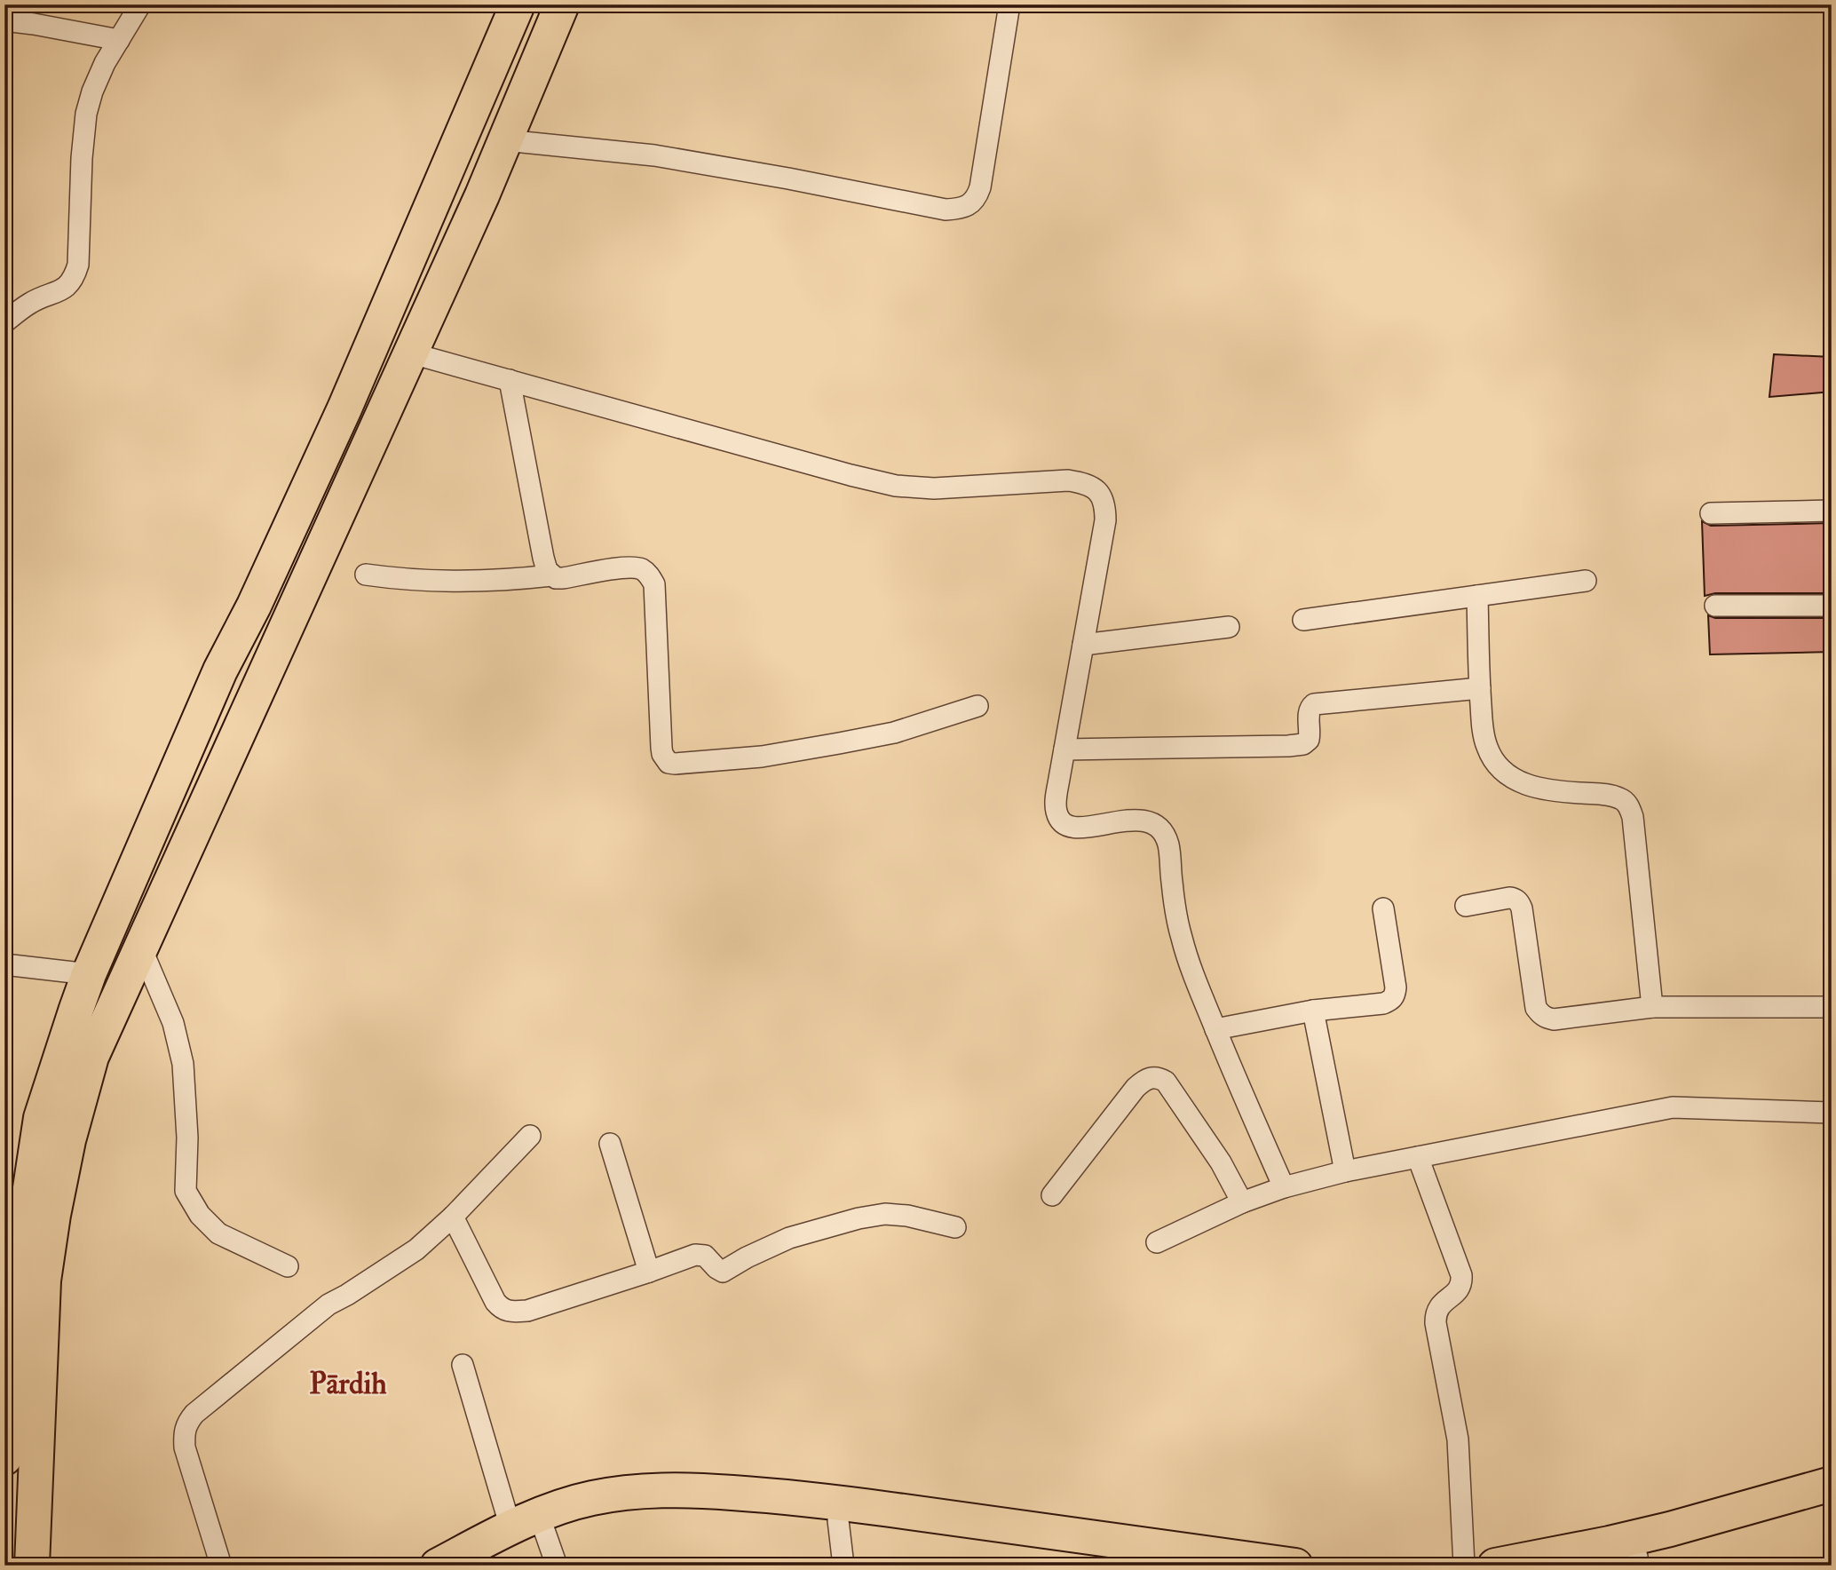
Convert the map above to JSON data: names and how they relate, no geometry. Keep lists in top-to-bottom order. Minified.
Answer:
{"districts":["Pārdih"]}
